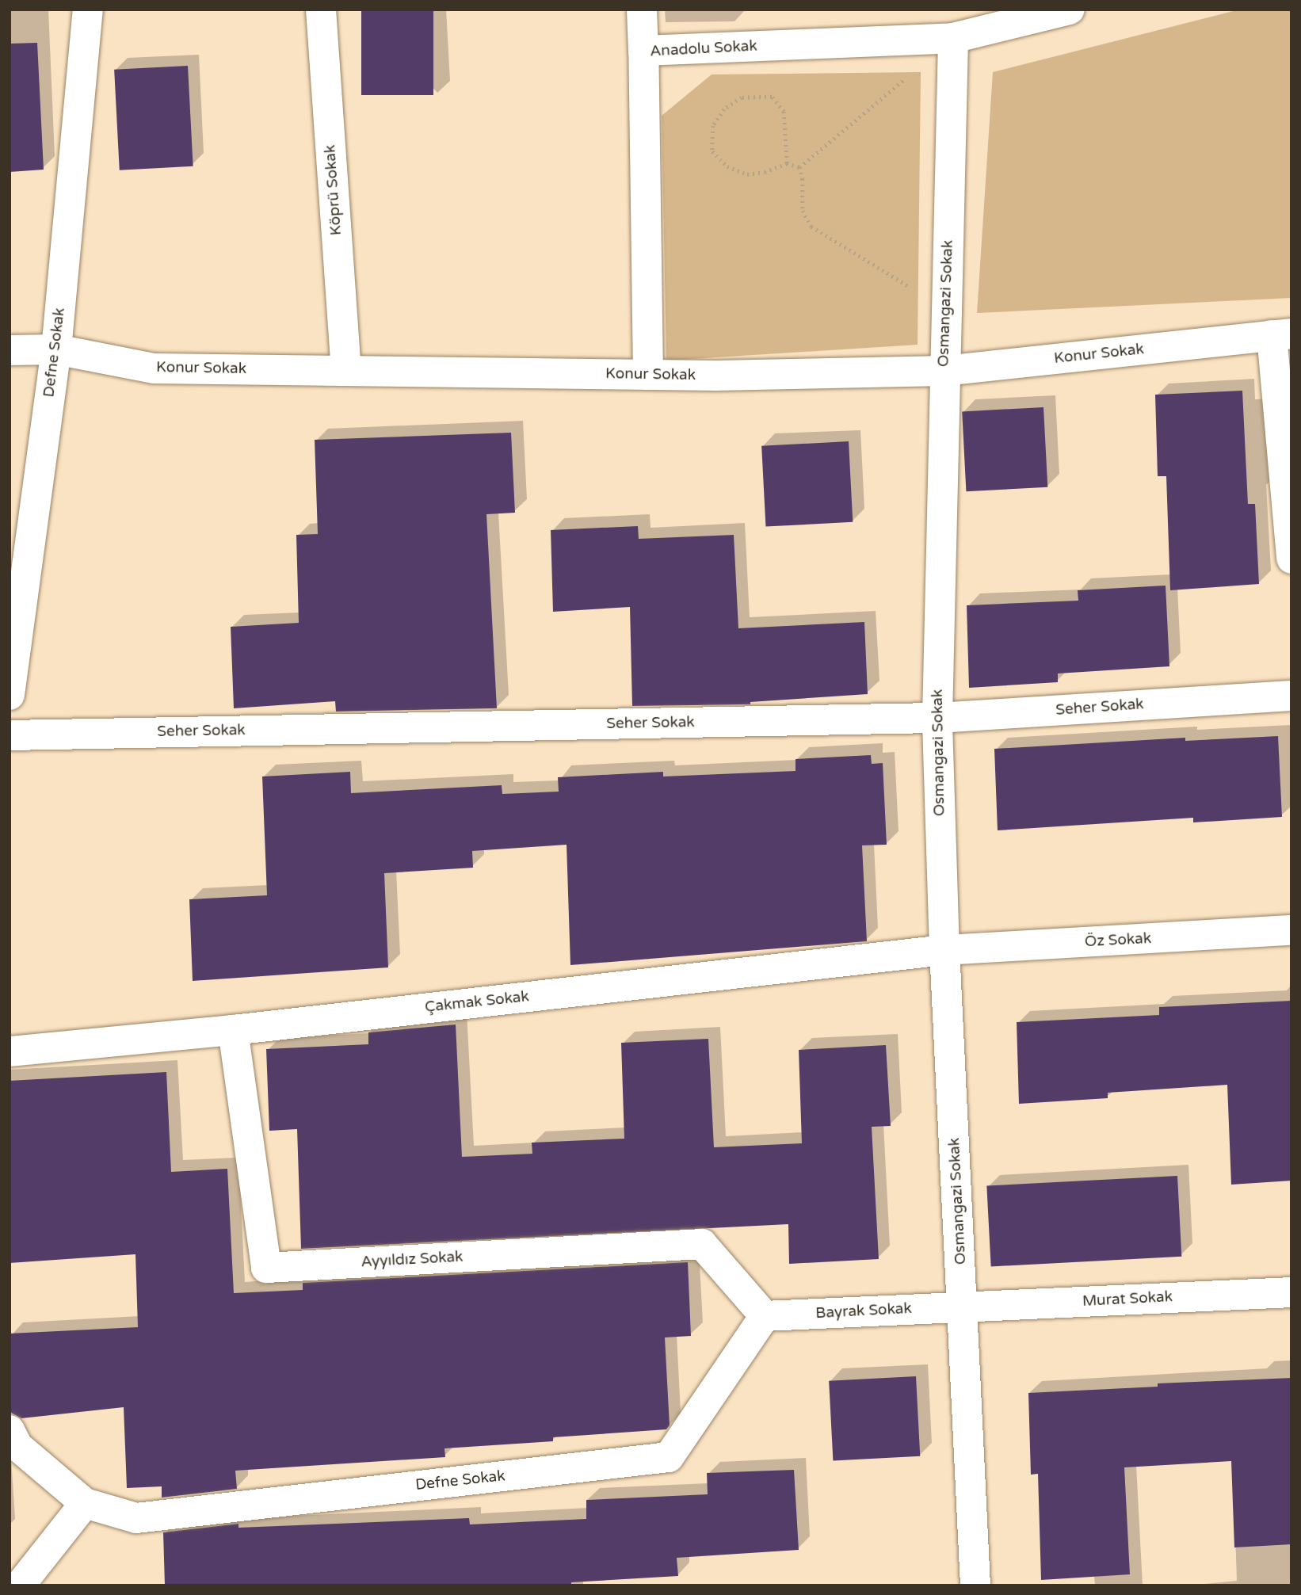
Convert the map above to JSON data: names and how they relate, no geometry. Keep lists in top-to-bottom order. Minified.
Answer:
{"streets":{"street":["Anadolu Sokak","Köprü Sokak","Osmangazi Sokak","Defne Sokak","Konur Sokak","Seher Sokak","Öz Sokak","Çakmak Sokak","Ayyıldız Sokak","Murat Sokak","Bayrak Sokak"]},"crossings":[["Anadolu Sokak","Osmangazi Sokak"],["Anadolu Sokak","Konur Sokak"],["Köprü Sokak","Konur Sokak"],["Osmangazi Sokak","Konur Sokak"],["Osmangazi Sokak","Seher Sokak"],["Osmangazi Sokak","Öz Sokak"],["Osmangazi Sokak","Çakmak Sokak"],["Osmangazi Sokak","Murat Sokak"],["Osmangazi Sokak","Bayrak Sokak"],["Defne Sokak","Konur Sokak"],["Defne Sokak","Ayyıldız Sokak"],["Defne Sokak","Bayrak Sokak"],["Öz Sokak","Çakmak Sokak"],["Çakmak Sokak","Ayyıldız Sokak"],["Ayyıldız Sokak","Bayrak Sokak"],["Murat Sokak","Bayrak Sokak"]]}
